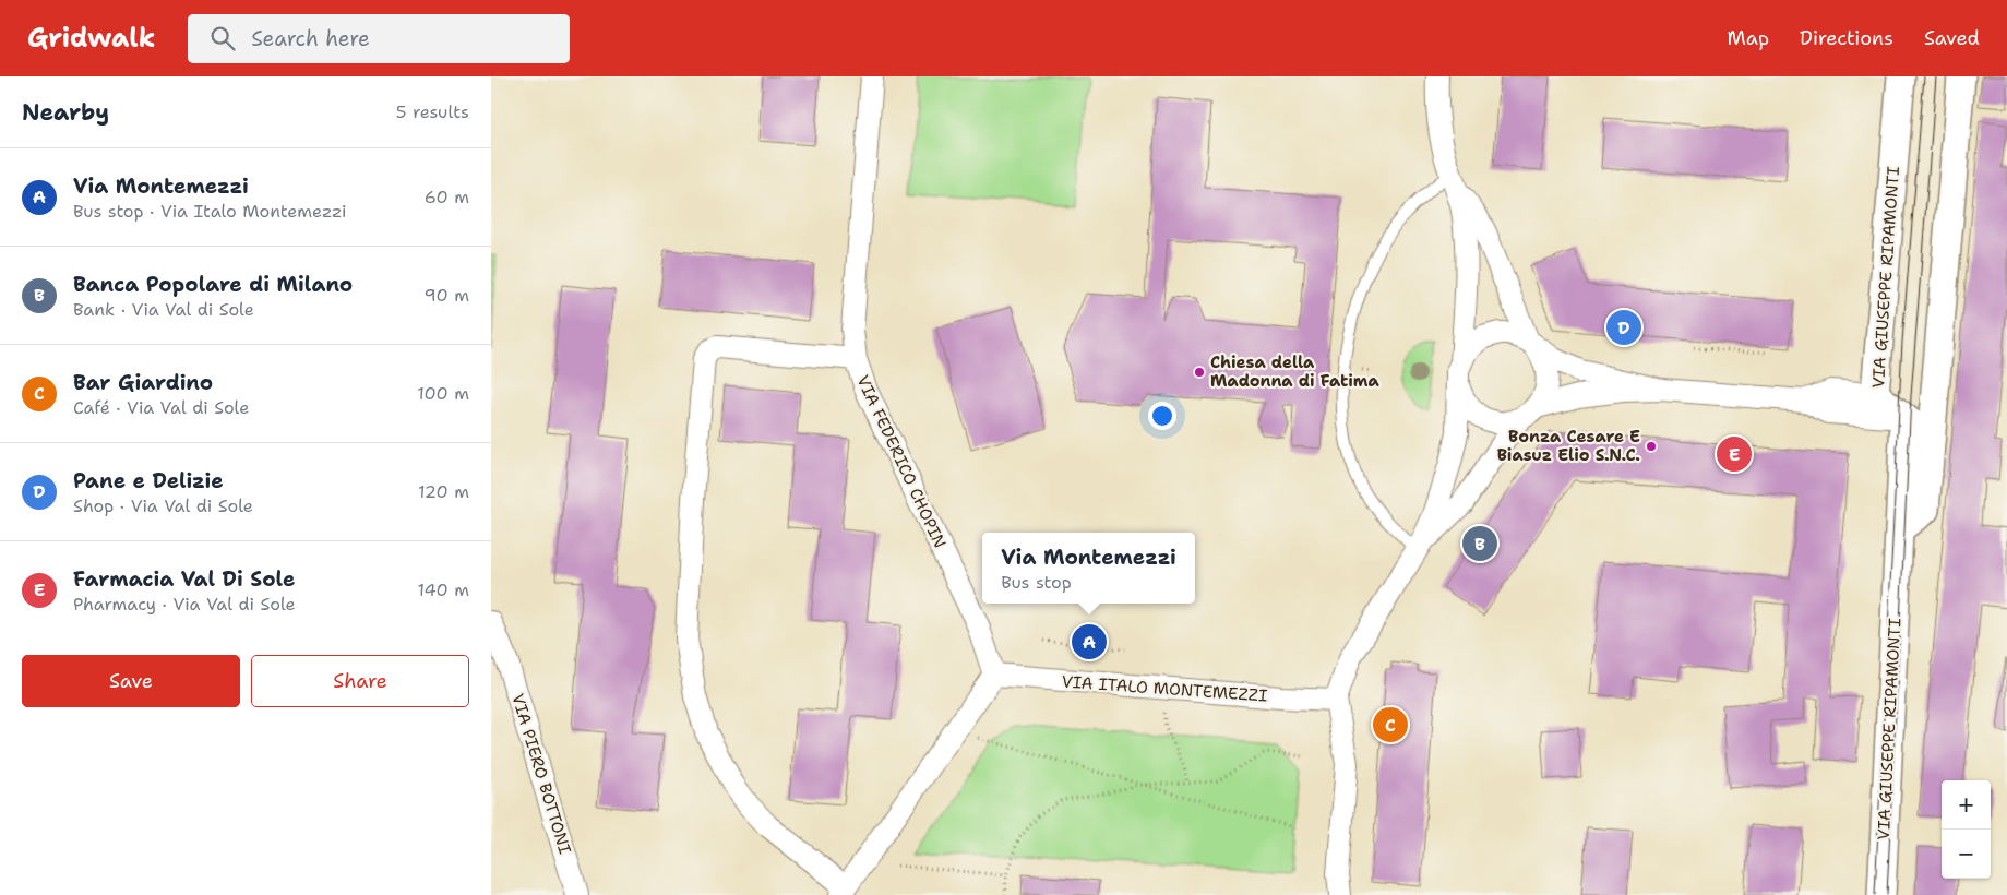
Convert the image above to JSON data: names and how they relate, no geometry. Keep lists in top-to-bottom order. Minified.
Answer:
{"streets":{"street":["VIA GIUSEPPE RIPAMONTI","VIA FEDERICO CHOPIN","VIA ITALO MONTEMEZZI","VIA PIERO BOTTONI"]},"crossings":[["VIA FEDERICO CHOPIN","VIA ITALO MONTEMEZZI"]],"places":["Chiesa della Madonna di Fatima","Bonza Cesare E Biasuz Elio S.N.C."],"page":{"header":"Gridwalk","search":"Search here","nav":["Map","Directions","Saved"],"heading":["Nearby","5 results"],"list":[{"mark":"A","name":"Via Montemezzi","note":"Bus stop · Via Italo Montemezzi","value":"60 m"},{"mark":"B","name":"Banca Popolare di Milano","note":"Bank · Via Val di Sole","value":"90 m"},{"mark":"C","name":"Bar Giardino","note":"Café · Via Val di Sole","value":"100 m"},{"mark":"D","name":"Pane e Delizie","note":"Shop · Via Val di Sole","value":"120 m"},{"mark":"E","name":"Farmacia Val Di Sole","note":"Pharmacy · Via Val di Sole","value":"140 m"}],"pins":["D","E","B","A","C"],"popup":["Via Montemezzi","Bus stop"],"buttons":["Save","Share"],"map_buttons":["+","−"]}}
